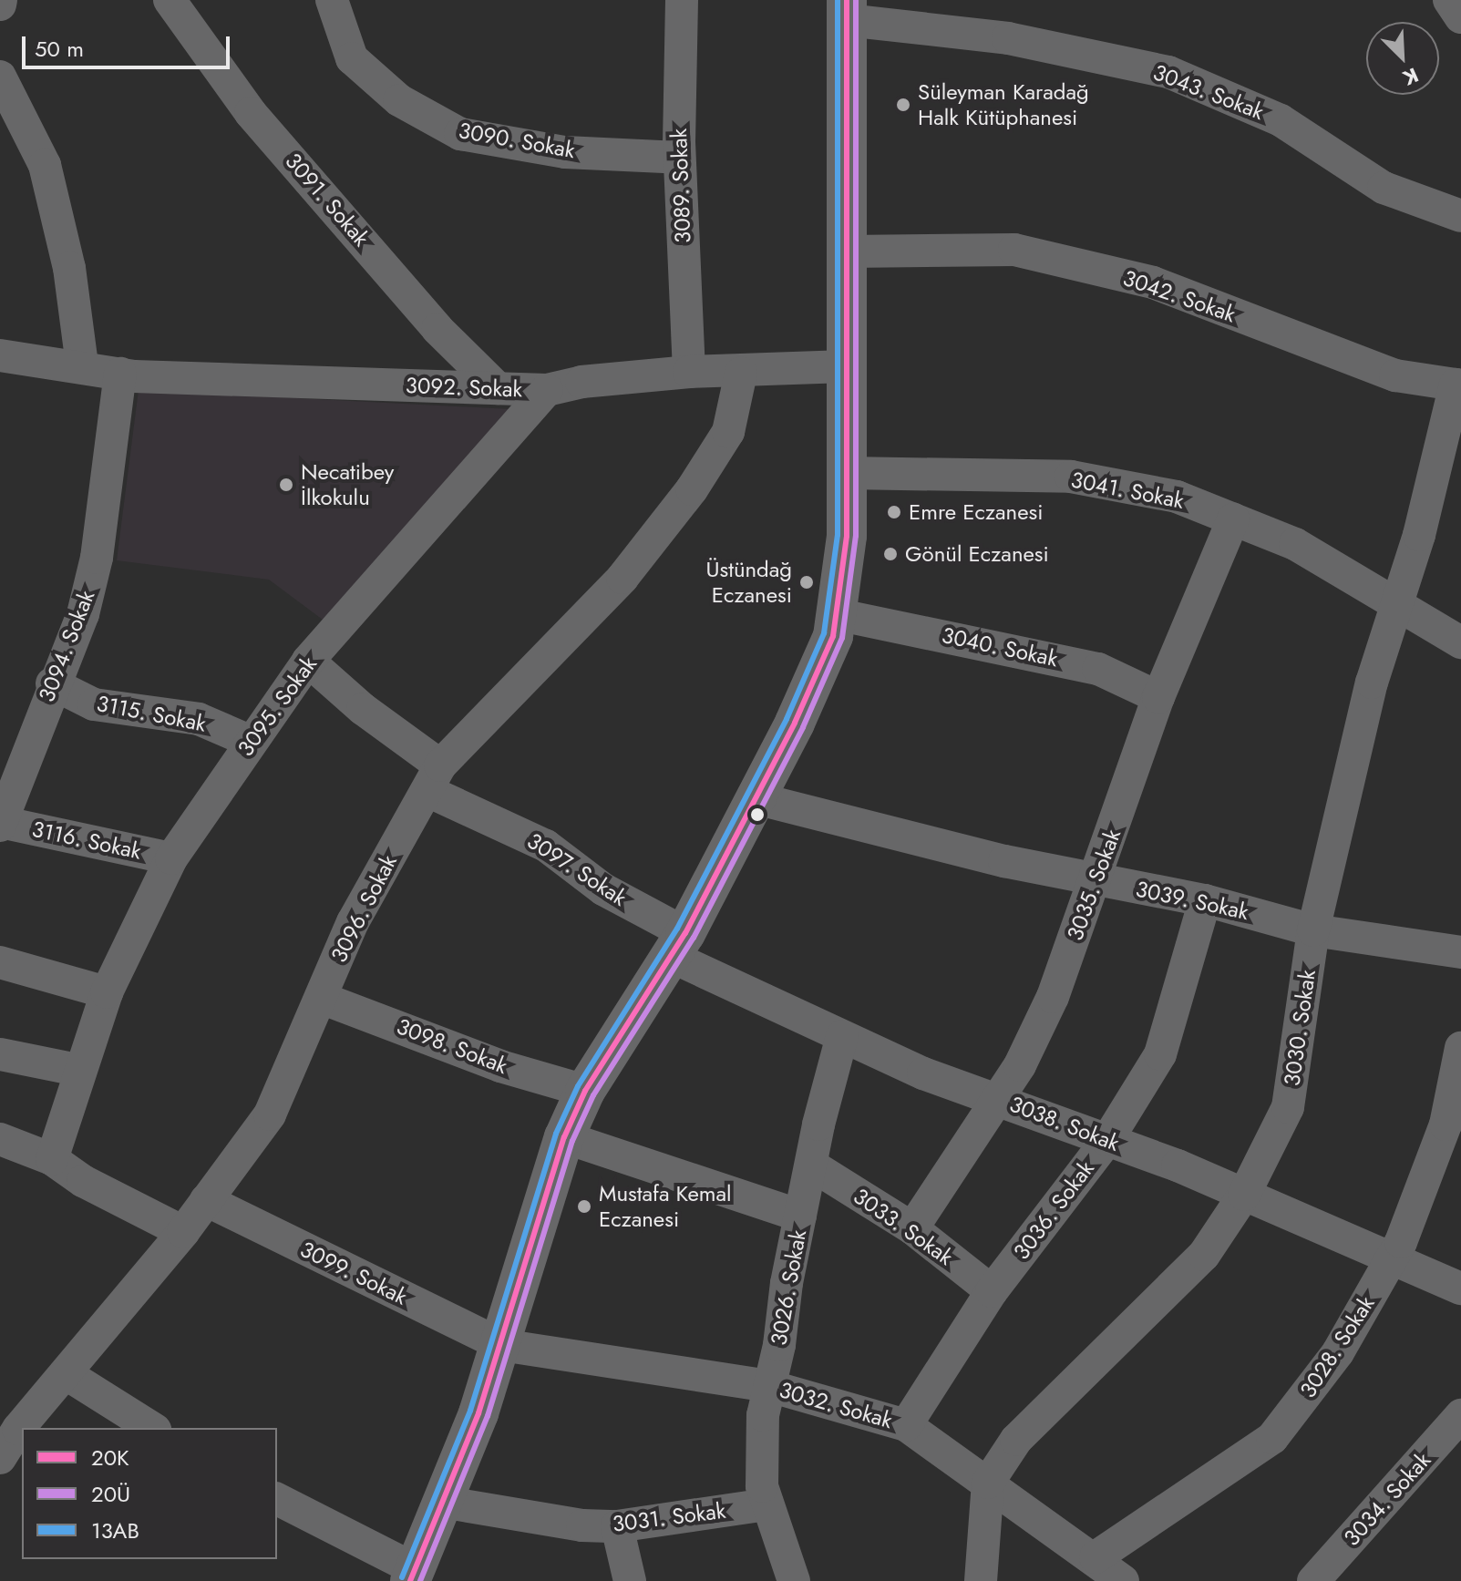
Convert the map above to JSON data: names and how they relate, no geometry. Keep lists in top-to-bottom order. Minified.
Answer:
{"streets":{"street":["3043. Sokak","3090. Sokak","3089. Sokak","3091. Sokak","3042. Sokak","3092. Sokak","3041. Sokak","3094. Sokak","3040. Sokak","3095. Sokak","3115. Sokak","3116. Sokak","3097. Sokak","3035. Sokak","3039. Sokak","3096. Sokak","3030. Sokak","3098. Sokak","3038. Sokak","3036. Sokak","3033. Sokak","3099. Sokak","3026. Sokak","3028. Sokak","3032. Sokak","3034. Sokak","3031. Sokak"]},"crossings":[["3090. Sokak","3089. Sokak"],["3089. Sokak","3092. Sokak"],["3091. Sokak","3092. Sokak"],["3042. Sokak","3030. Sokak"],["3092. Sokak","3094. Sokak"],["3092. Sokak","3095. Sokak"],["3092. Sokak","3096. Sokak"],["3041. Sokak","3035. Sokak"],["3041. Sokak","3030. Sokak"],["3094. Sokak","3115. Sokak"],["3094. Sokak","3116. Sokak"],["3040. Sokak","3035. Sokak"],["3095. Sokak","3115. Sokak"],["3095. Sokak","3116. Sokak"],["3095. Sokak","3097. Sokak"],["3097. Sokak","3096. Sokak"],["3097. Sokak","3038. Sokak"],["3035. Sokak","3039. Sokak"],["3035. Sokak","3038. Sokak"],["3035. Sokak","3033. Sokak"],["3039. Sokak","3030. Sokak"],["3039. Sokak","3036. Sokak"],["3096. Sokak","3098. Sokak"],["3096. Sokak","3099. Sokak"],["3030. Sokak","3038. Sokak"],["3030. Sokak","3032. Sokak"],["3038. Sokak","3036. Sokak"],["3038. Sokak","3026. Sokak"],["3038. Sokak","3028. Sokak"],["3036. Sokak","3033. Sokak"],["3036. Sokak","3032. Sokak"],["3033. Sokak","3026. Sokak"],["3099. Sokak","3032. Sokak"],["3026. Sokak","3032. Sokak"],["3026. Sokak","3031. Sokak"],["3028. Sokak","3032. Sokak"]],"places":["Süleyman Karadağ Halk Kütüphanesi","Necatibey İlkokulu","Emre Eczanesi","Gönül Eczanesi","Üstündağ Eczanesi","Mustafa Kemal Eczanesi"],"lines":["transit line 20K","transit line 20Ü","transit line 13AB"],"legend":["20K","20Ü","13AB"],"scale_bar":"50 m","north":"bottom right"}
